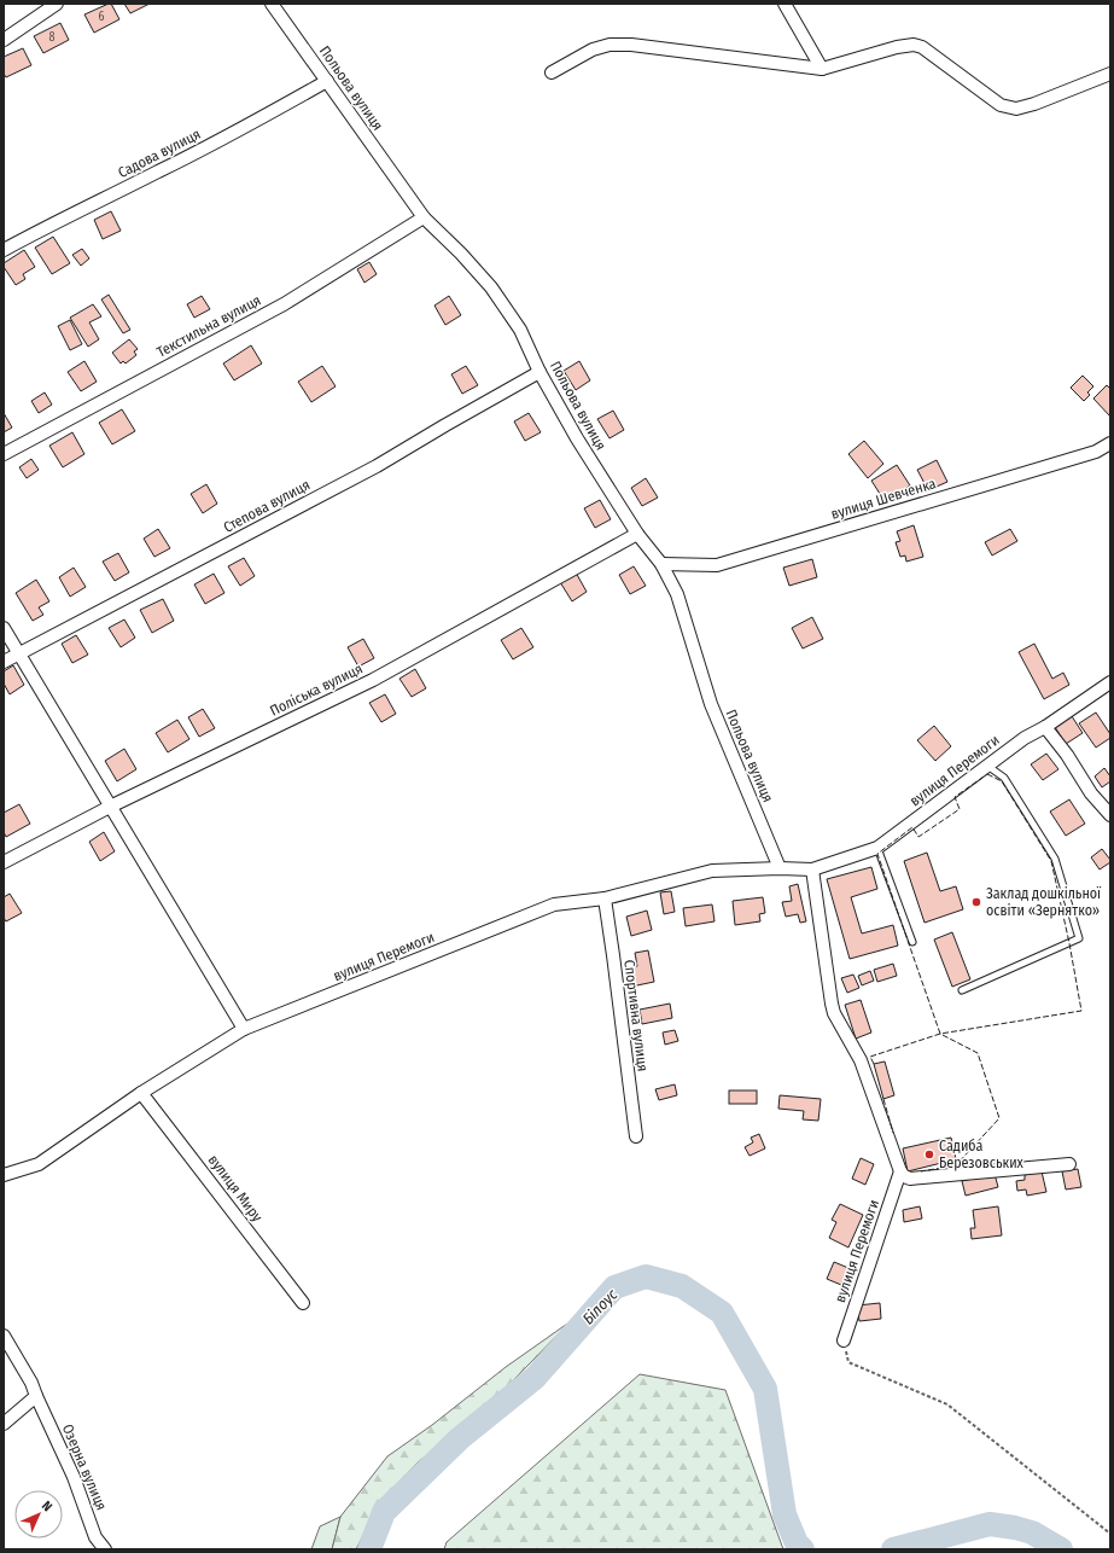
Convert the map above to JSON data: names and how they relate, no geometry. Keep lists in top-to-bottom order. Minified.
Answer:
{"streets":{"street":["Польова вулиця","Садова вулиця","Текстильна вулиця","вулиця Шевченка","Степова вулиця","Поліська вулиця","вулиця Перемоги","Спортивна вулиця","вулиця Миру","Озерна вулиця"]},"crossings":[["Польова вулиця","Садова вулиця"],["Польова вулиця","Текстильна вулиця"],["Польова вулиця","вулиця Шевченка"],["Польова вулиця","Степова вулиця"],["Польова вулиця","Поліська вулиця"],["Польова вулиця","вулиця Перемоги"],["вулиця Перемоги","Спортивна вулиця"],["вулиця Перемоги","вулиця Миру"]],"water":["Білоус"],"places":["Заклад дошкільної освіти «Зернятко»","Садиба Березовських"],"house_numbers":["6","8"],"north":"top right"}
